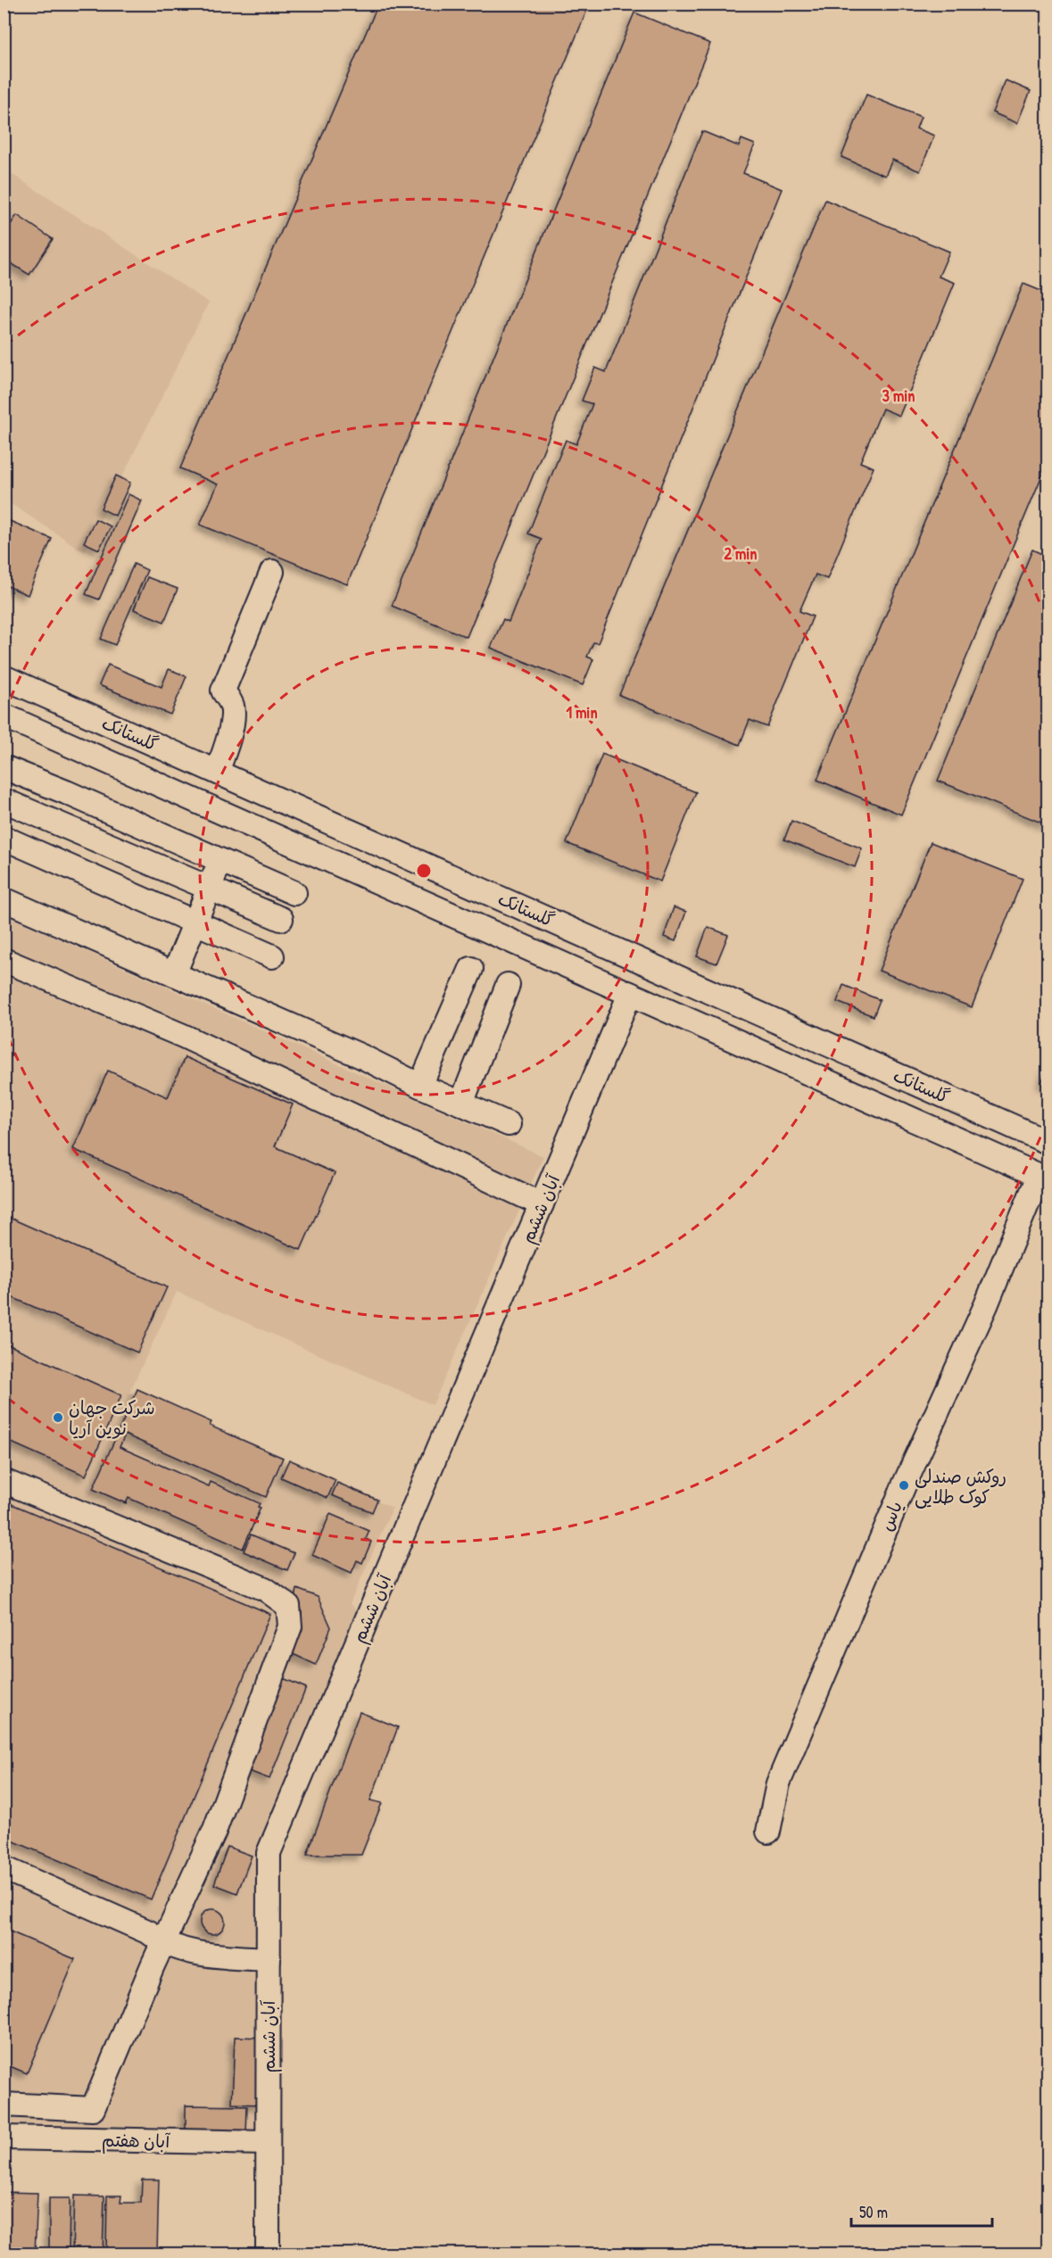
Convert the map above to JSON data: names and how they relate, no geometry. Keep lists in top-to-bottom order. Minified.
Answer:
{"streets":{"street":["گلستانک","آبان ششم","یاس","آبان هفتم"]},"crossings":[["گلستانک","آبان ششم"],["گلستانک","یاس"],["آبان ششم","آبان هفتم"]],"places":["شرکت جهان نوین آریا","روکش صندلی کوک طلایی"],"scale_bar":"50 m","rings":["3 min","2 min","1 min"]}
